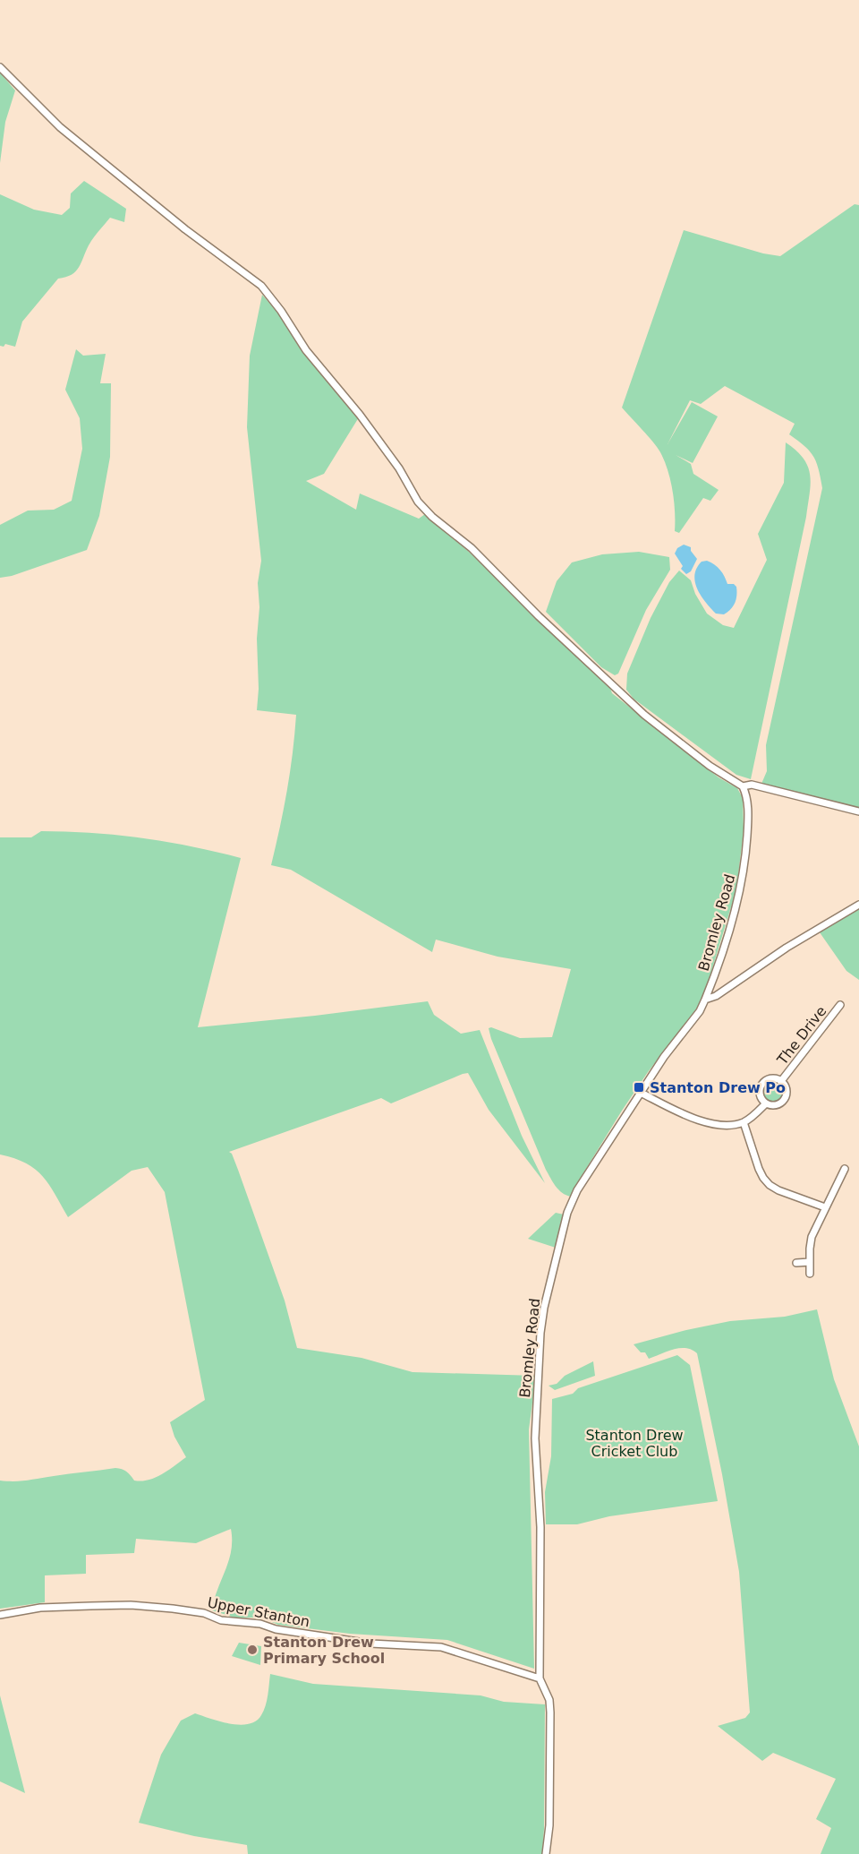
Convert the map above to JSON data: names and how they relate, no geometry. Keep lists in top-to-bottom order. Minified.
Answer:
{"streets":{"street":["Bromley Road","The Drive","Upper Stanton"]},"crossings":[["Bromley Road","Upper Stanton"]],"parks":["Stanton Drew Cricket Club"],"places":{"transit":["Stanton Drew Po"],"other":["Stanton Drew Primary School"]}}
